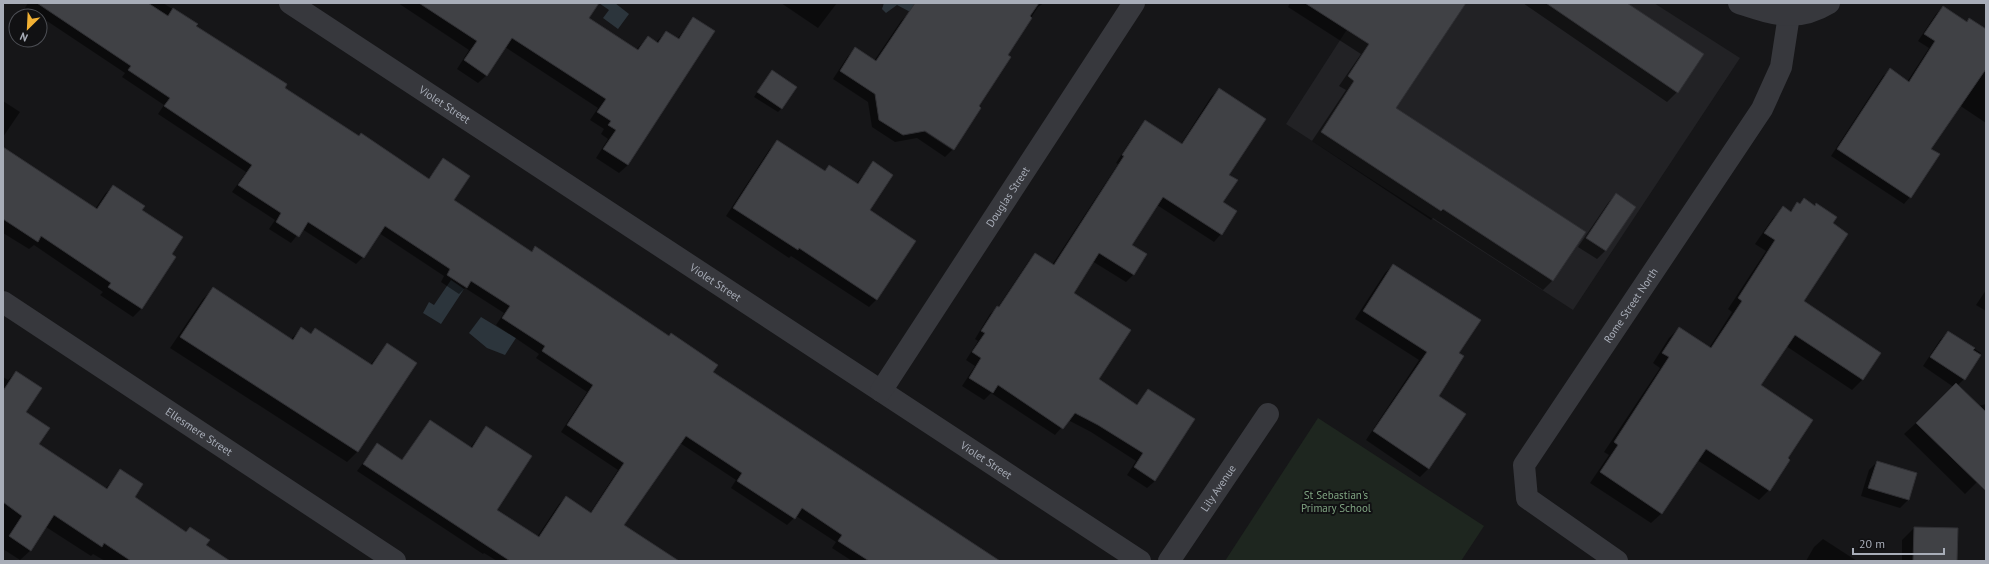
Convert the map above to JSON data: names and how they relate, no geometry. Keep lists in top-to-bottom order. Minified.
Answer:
{"streets":{"street":["Violet Street","Douglas Street","Rome Street North","Ellesmere Street","Lily Avenue"]},"crossings":[["Violet Street","Douglas Street"]],"parks":["St Sebastian's Primary School"],"scale_bar":"20 m","north":"bottom left"}
